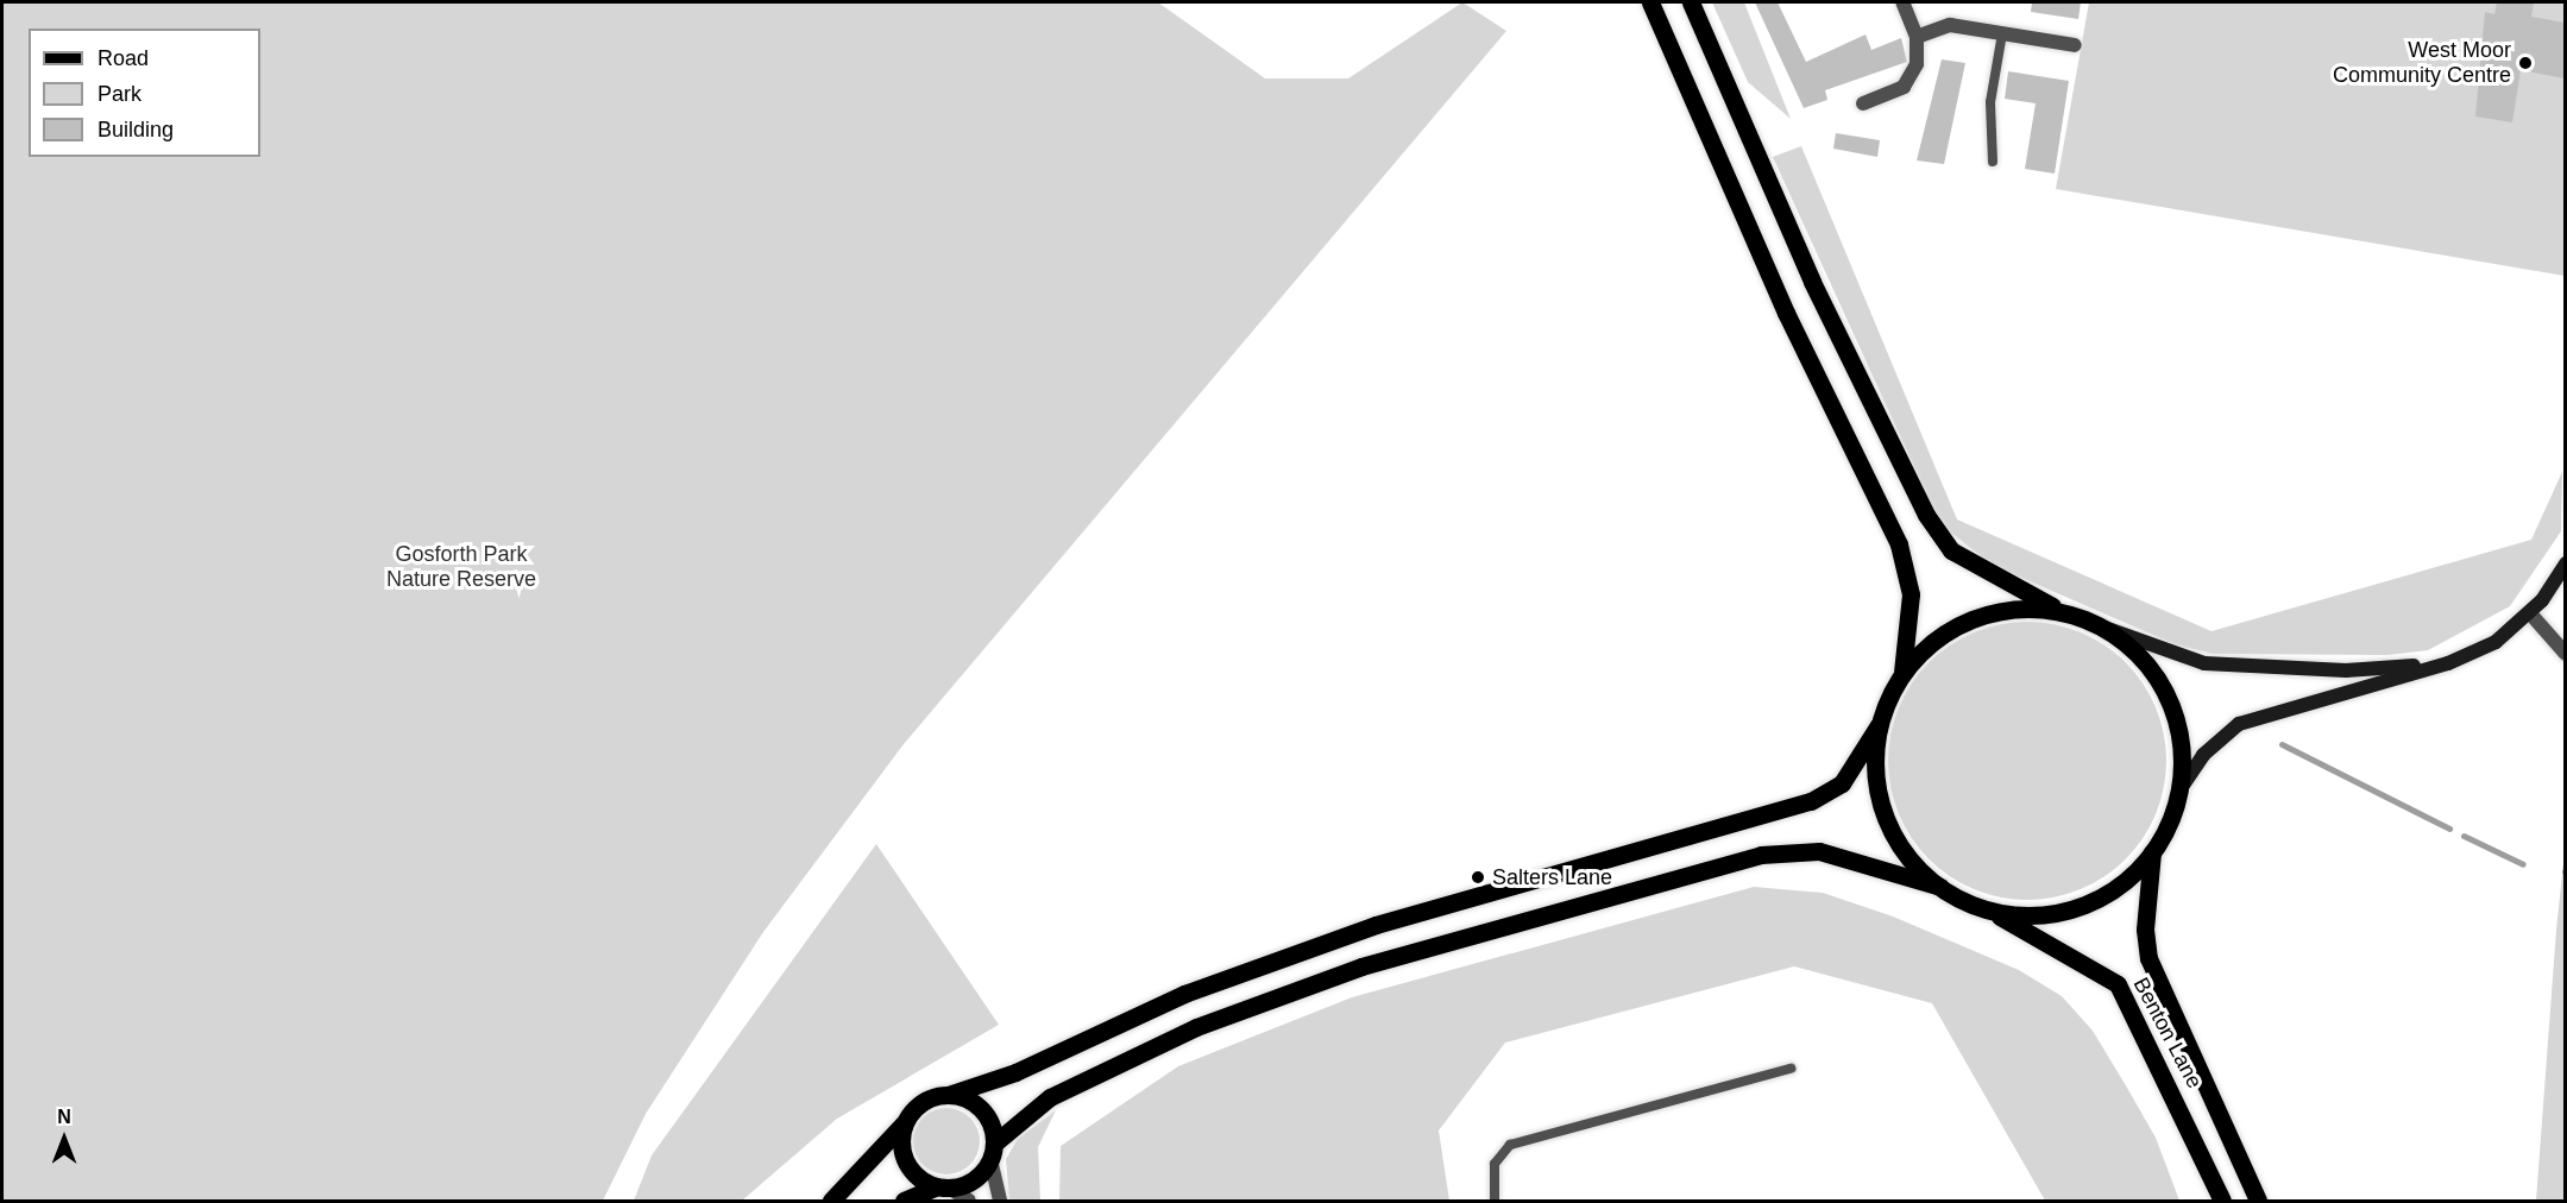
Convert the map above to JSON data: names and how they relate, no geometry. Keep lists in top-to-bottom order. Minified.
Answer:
{"streets":{"main road":["Benton Lane"]},"parks":["Gosforth Park Nature Reserve"],"places":["West Moor Community Centre","Salters Lane"],"legend":["Road","Park","Building"],"north":"top"}
